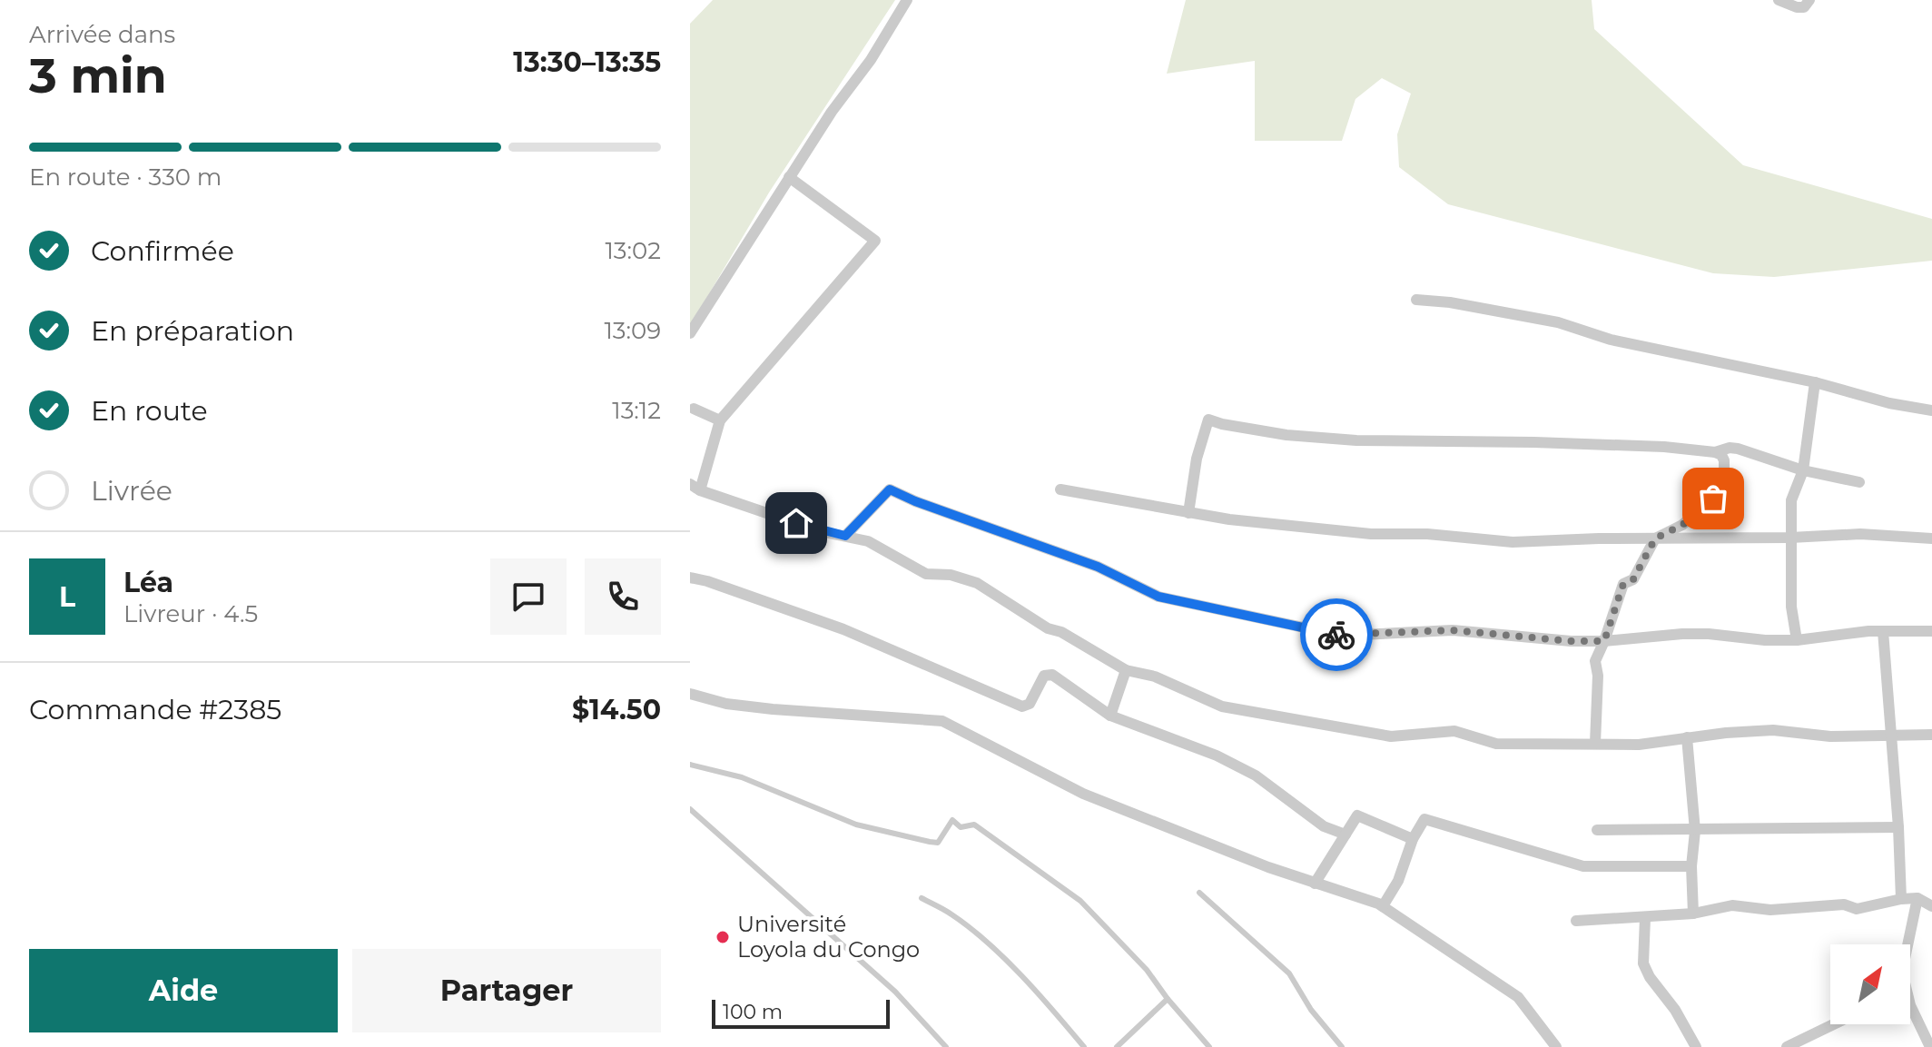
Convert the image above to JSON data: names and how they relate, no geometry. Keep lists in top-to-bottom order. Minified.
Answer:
{"places":["Université Loyola du Congo"],"scale_bar":"100 m","north":"top right","page":{"heading":["3 min","Arrivée dans","13:30–13:35"],"panel":["Léa","Livreur · 4.5","Commande #2385","$14.50"],"bar":"En route · 330 m","list":[["Confirmée","13:02"],["En préparation","13:09"],["En route","13:12"],"Livrée"],"round":"L","buttons":["Aide","Partager"],"scale":"100 m"}}
